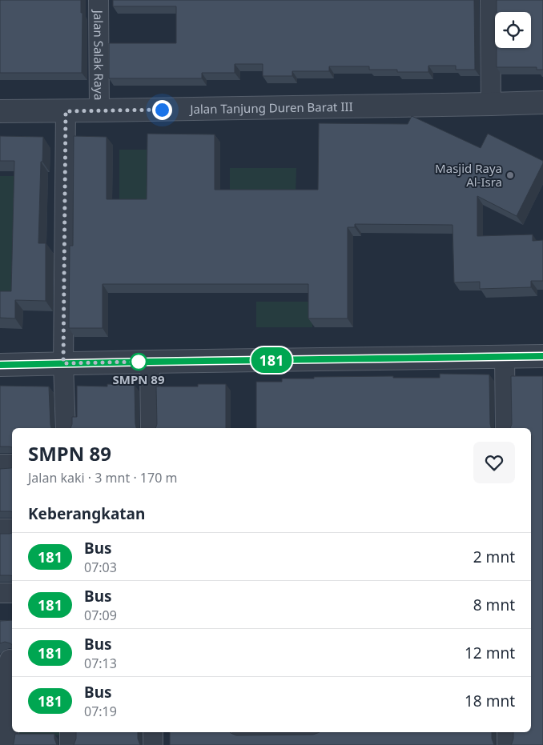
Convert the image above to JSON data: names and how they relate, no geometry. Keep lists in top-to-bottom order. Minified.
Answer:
{"streets":{"street":["Jalan Salak Raya","Jalan Tanjung Duren Barat III"]},"crossings":[["Jalan Salak Raya","Jalan Tanjung Duren Barat III"]],"places":["Masjid Raya Al-Isra","SMPN 89"],"lines":["bus line 181"],"page":{"on_map":"181","heading":[["SMPN 89","Jalan kaki · 3 mnt · 170 m"],"Keberangkatan"],"list":[{"mark":"181","name":"Bus","note":"07:03","value":"2 mnt"},{"mark":"181","name":"Bus","note":"07:09","value":"8 mnt"},{"mark":"181","name":"Bus","note":"07:13","value":"12 mnt"},{"mark":"181","name":"Bus","note":"07:19","value":"18 mnt"}]}}
